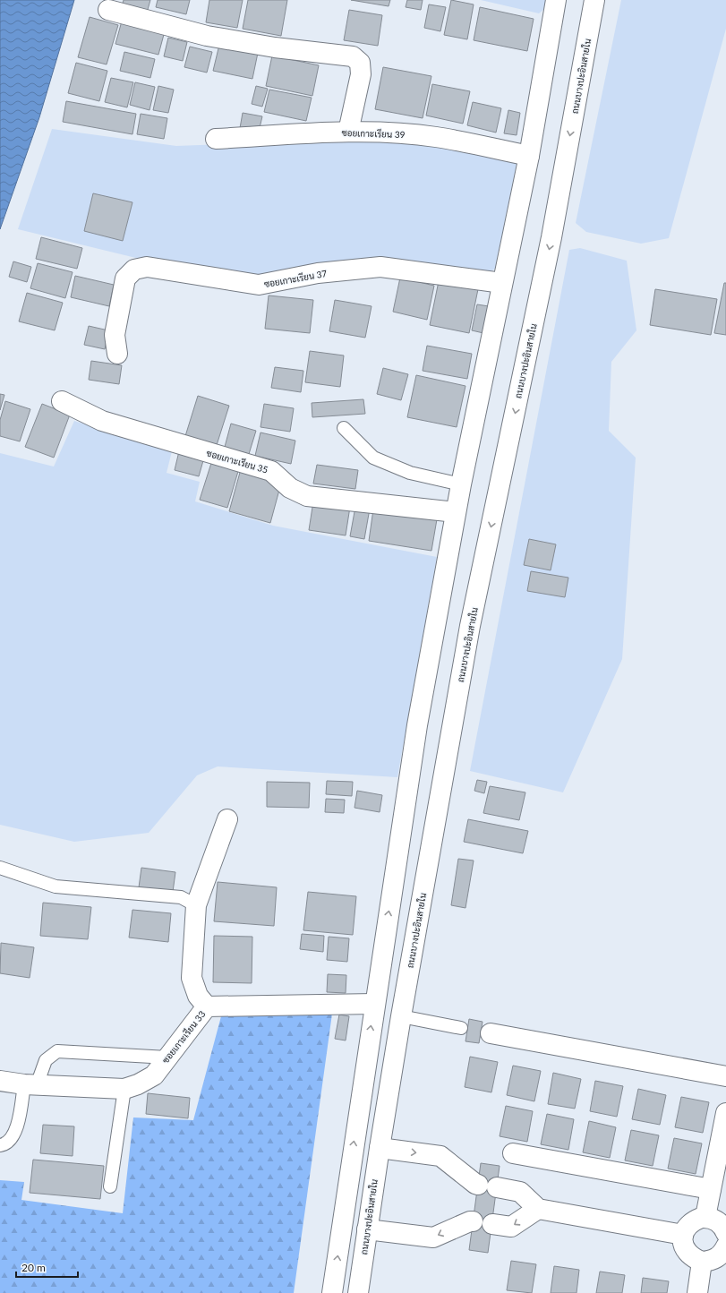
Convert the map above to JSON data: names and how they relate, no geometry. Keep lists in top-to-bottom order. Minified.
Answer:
{"streets":{"street":["ถนนบางปะอินสายใน","ซอยเกาะเรียน 39","ซอยเกาะเรียน 37","ซอยเกาะเรียน 35","ซอยเกาะเรียน 33"]},"scale_bar":"20 m"}
